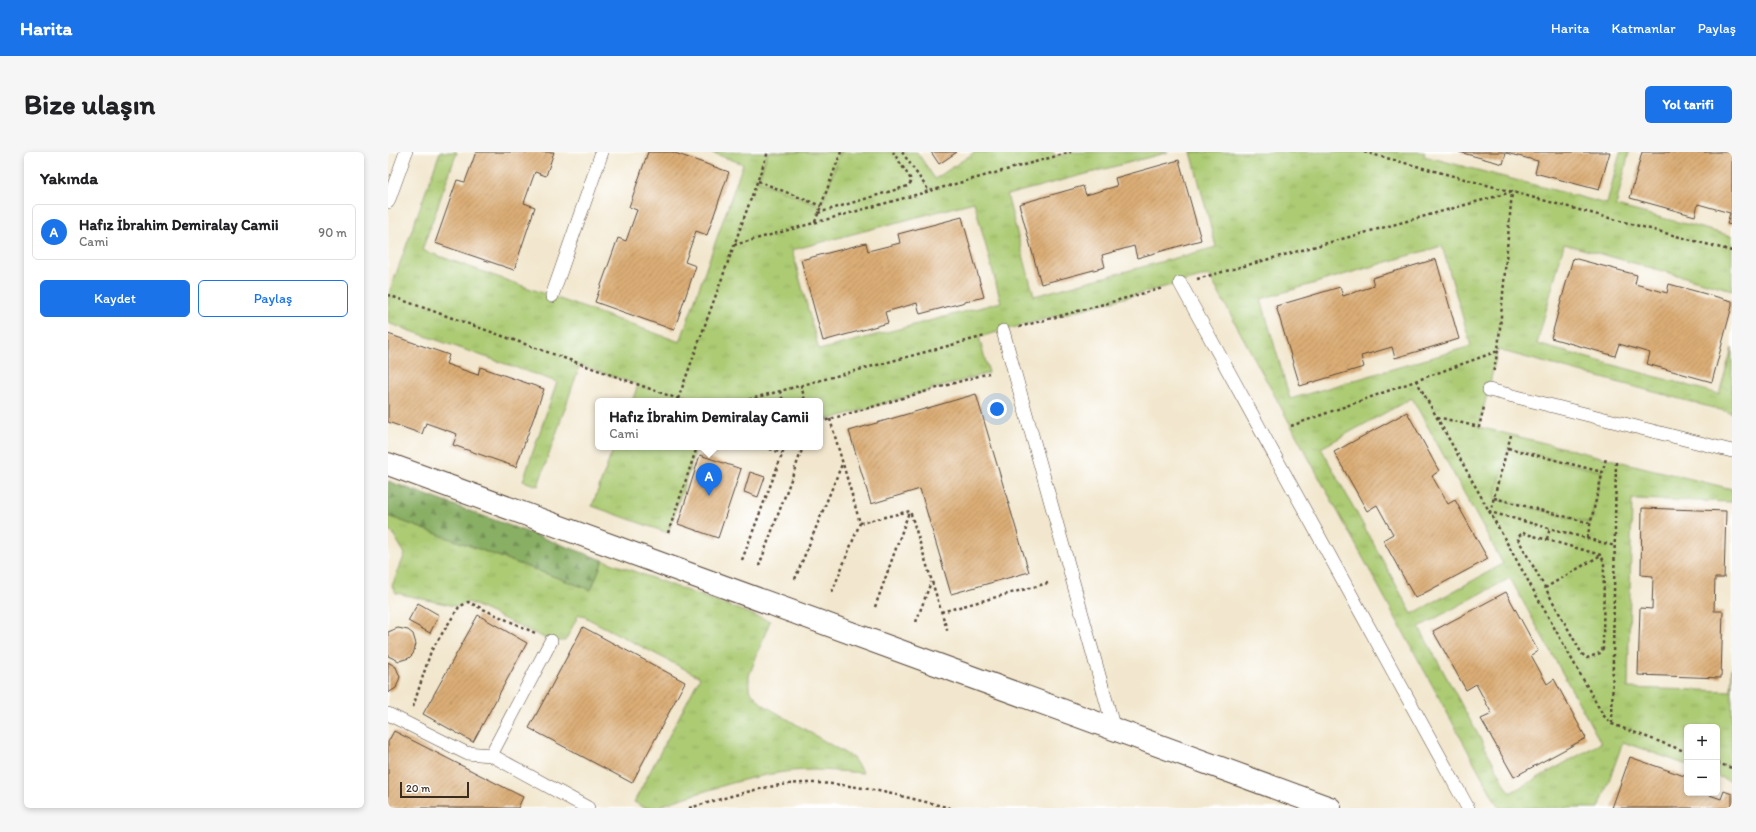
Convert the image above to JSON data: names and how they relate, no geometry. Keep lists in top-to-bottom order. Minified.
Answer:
{"scale_bar":"20 m","page":{"header":"Harita","nav":["Harita","Katmanlar","Paylaş"],"buttons":["Yol tarifi",["Kaydet","Paylaş"]],"title":"Bize ulaşın","heading":"Yakında","list":[{"mark":"A","name":"Hafız İbrahim Demiralay Camii","note":"Cami","value":"90 m"}],"popup":["Hafız İbrahim Demiralay Camii","Cami"],"pins":"A","map_buttons":["+","−"],"scale":"20 m"}}
